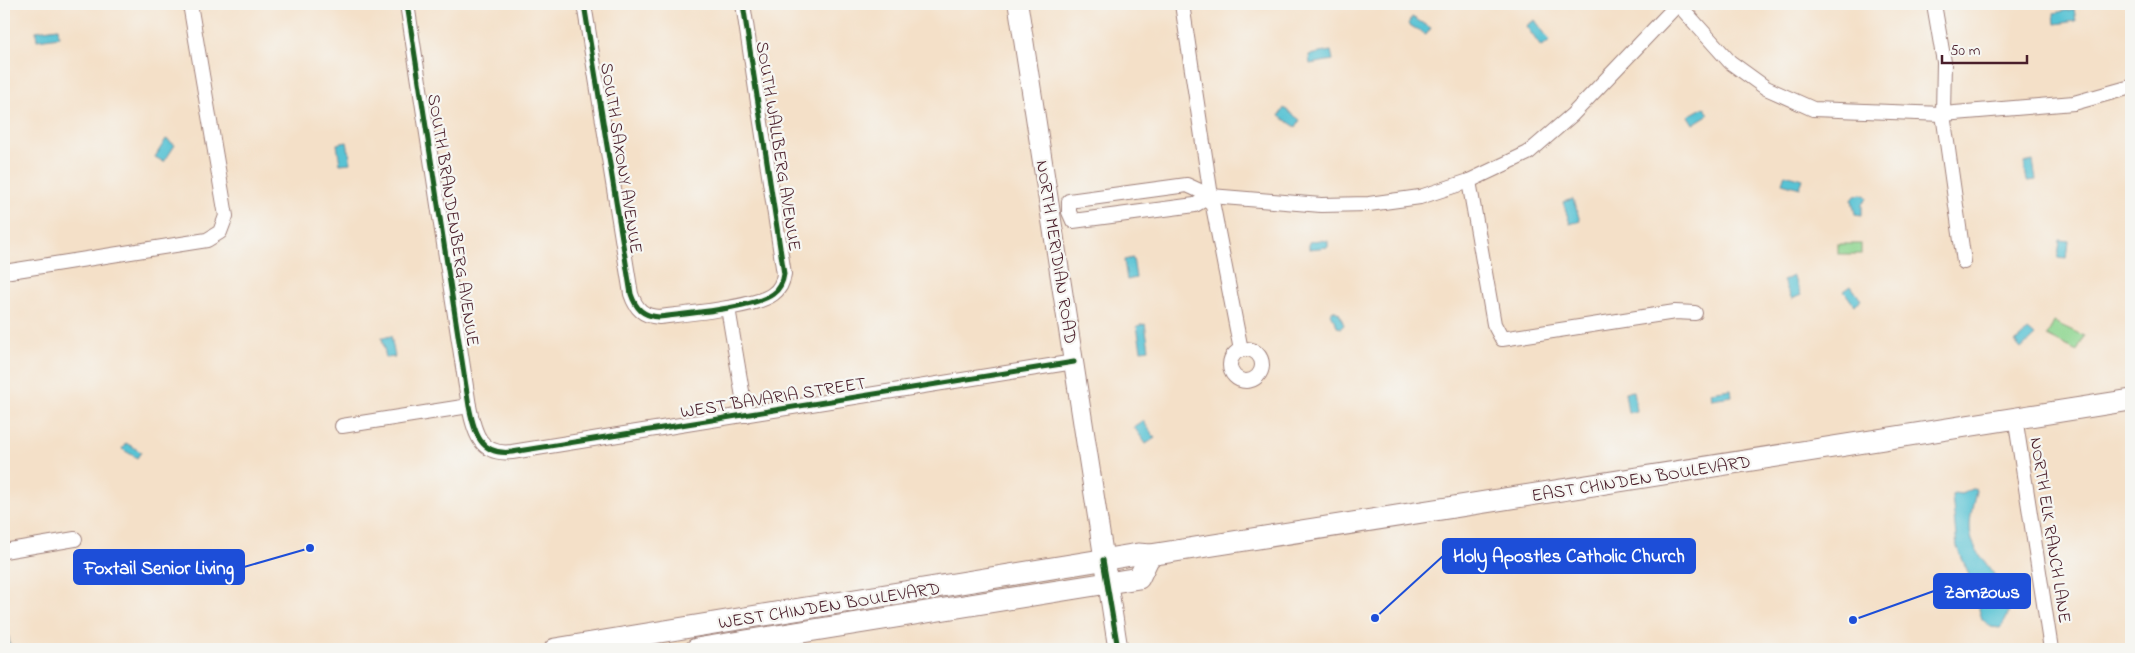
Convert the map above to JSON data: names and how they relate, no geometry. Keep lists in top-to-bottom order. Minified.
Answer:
{"streets":{"main road":["EAST CHINDEN BOULEVARD","WEST CHINDEN BOULEVARD"],"street":["SOUTH WALLBERG AVENUE","SOUTH SAXONY AVENUE","SOUTH BRANDENBERG AVENUE","NORTH MERIDIAN ROAD","WEST BAVARIA STREET","NORTH ELK RANCH LANE"]},"crossings":[["SOUTH WALLBERG AVENUE","SOUTH SAXONY AVENUE"],["SOUTH BRANDENBERG AVENUE","WEST BAVARIA STREET"],["NORTH MERIDIAN ROAD","WEST BAVARIA STREET"],["NORTH MERIDIAN ROAD","EAST CHINDEN BOULEVARD"],["NORTH MERIDIAN ROAD","WEST CHINDEN BOULEVARD"],["EAST CHINDEN BOULEVARD","NORTH ELK RANCH LANE"],["EAST CHINDEN BOULEVARD","WEST CHINDEN BOULEVARD"]],"places":["Foxtail Senior Living","Holy Apostles Catholic Church","Zamzows"],"scale_bar":"50 m"}
